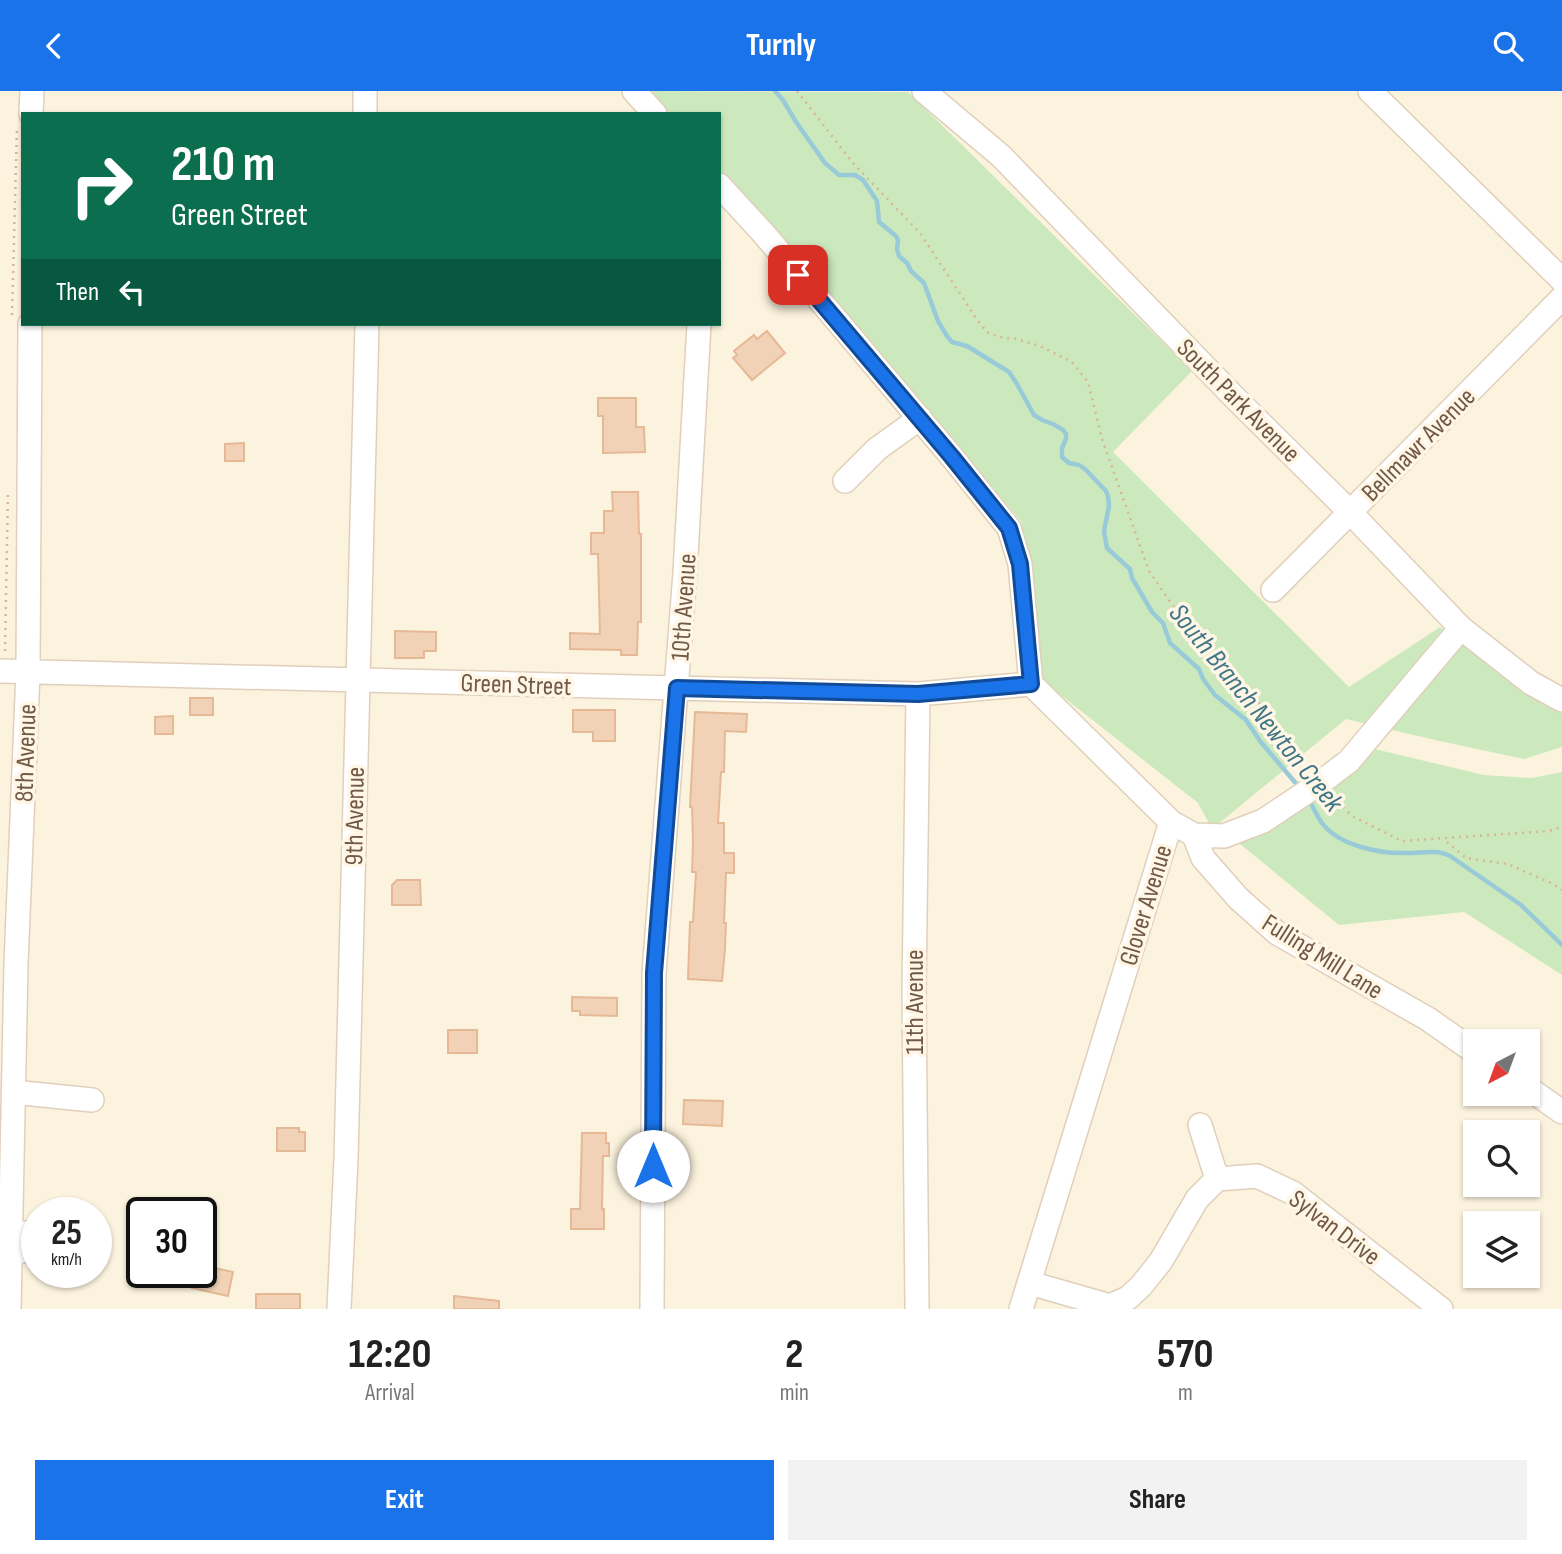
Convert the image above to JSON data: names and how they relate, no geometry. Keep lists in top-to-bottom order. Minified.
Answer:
{"streets":{"street":["South Park Avenue","Bellmawr Avenue","10th Avenue","Green Street","8th Avenue","9th Avenue","Glover Avenue","Fulling Mill Lane","11th Avenue","Sylvan Drive"]},"crossings":[["South Park Avenue","Bellmawr Avenue"],["South Park Avenue","Glover Avenue"],["10th Avenue","Green Street"],["Green Street","8th Avenue"],["Green Street","9th Avenue"],["Green Street","11th Avenue"],["Glover Avenue","Fulling Mill Lane"]],"water":["South Branch Newton Creek"],"north":"bottom left","page":{"header":"Turnly","turn":["210 m","Green Street"],"then":"Then","speed":"25 km/h","limit":"30","eta":["12:20","Arrival","2","min","570","m"],"buttons":["Exit","Share"]}}
